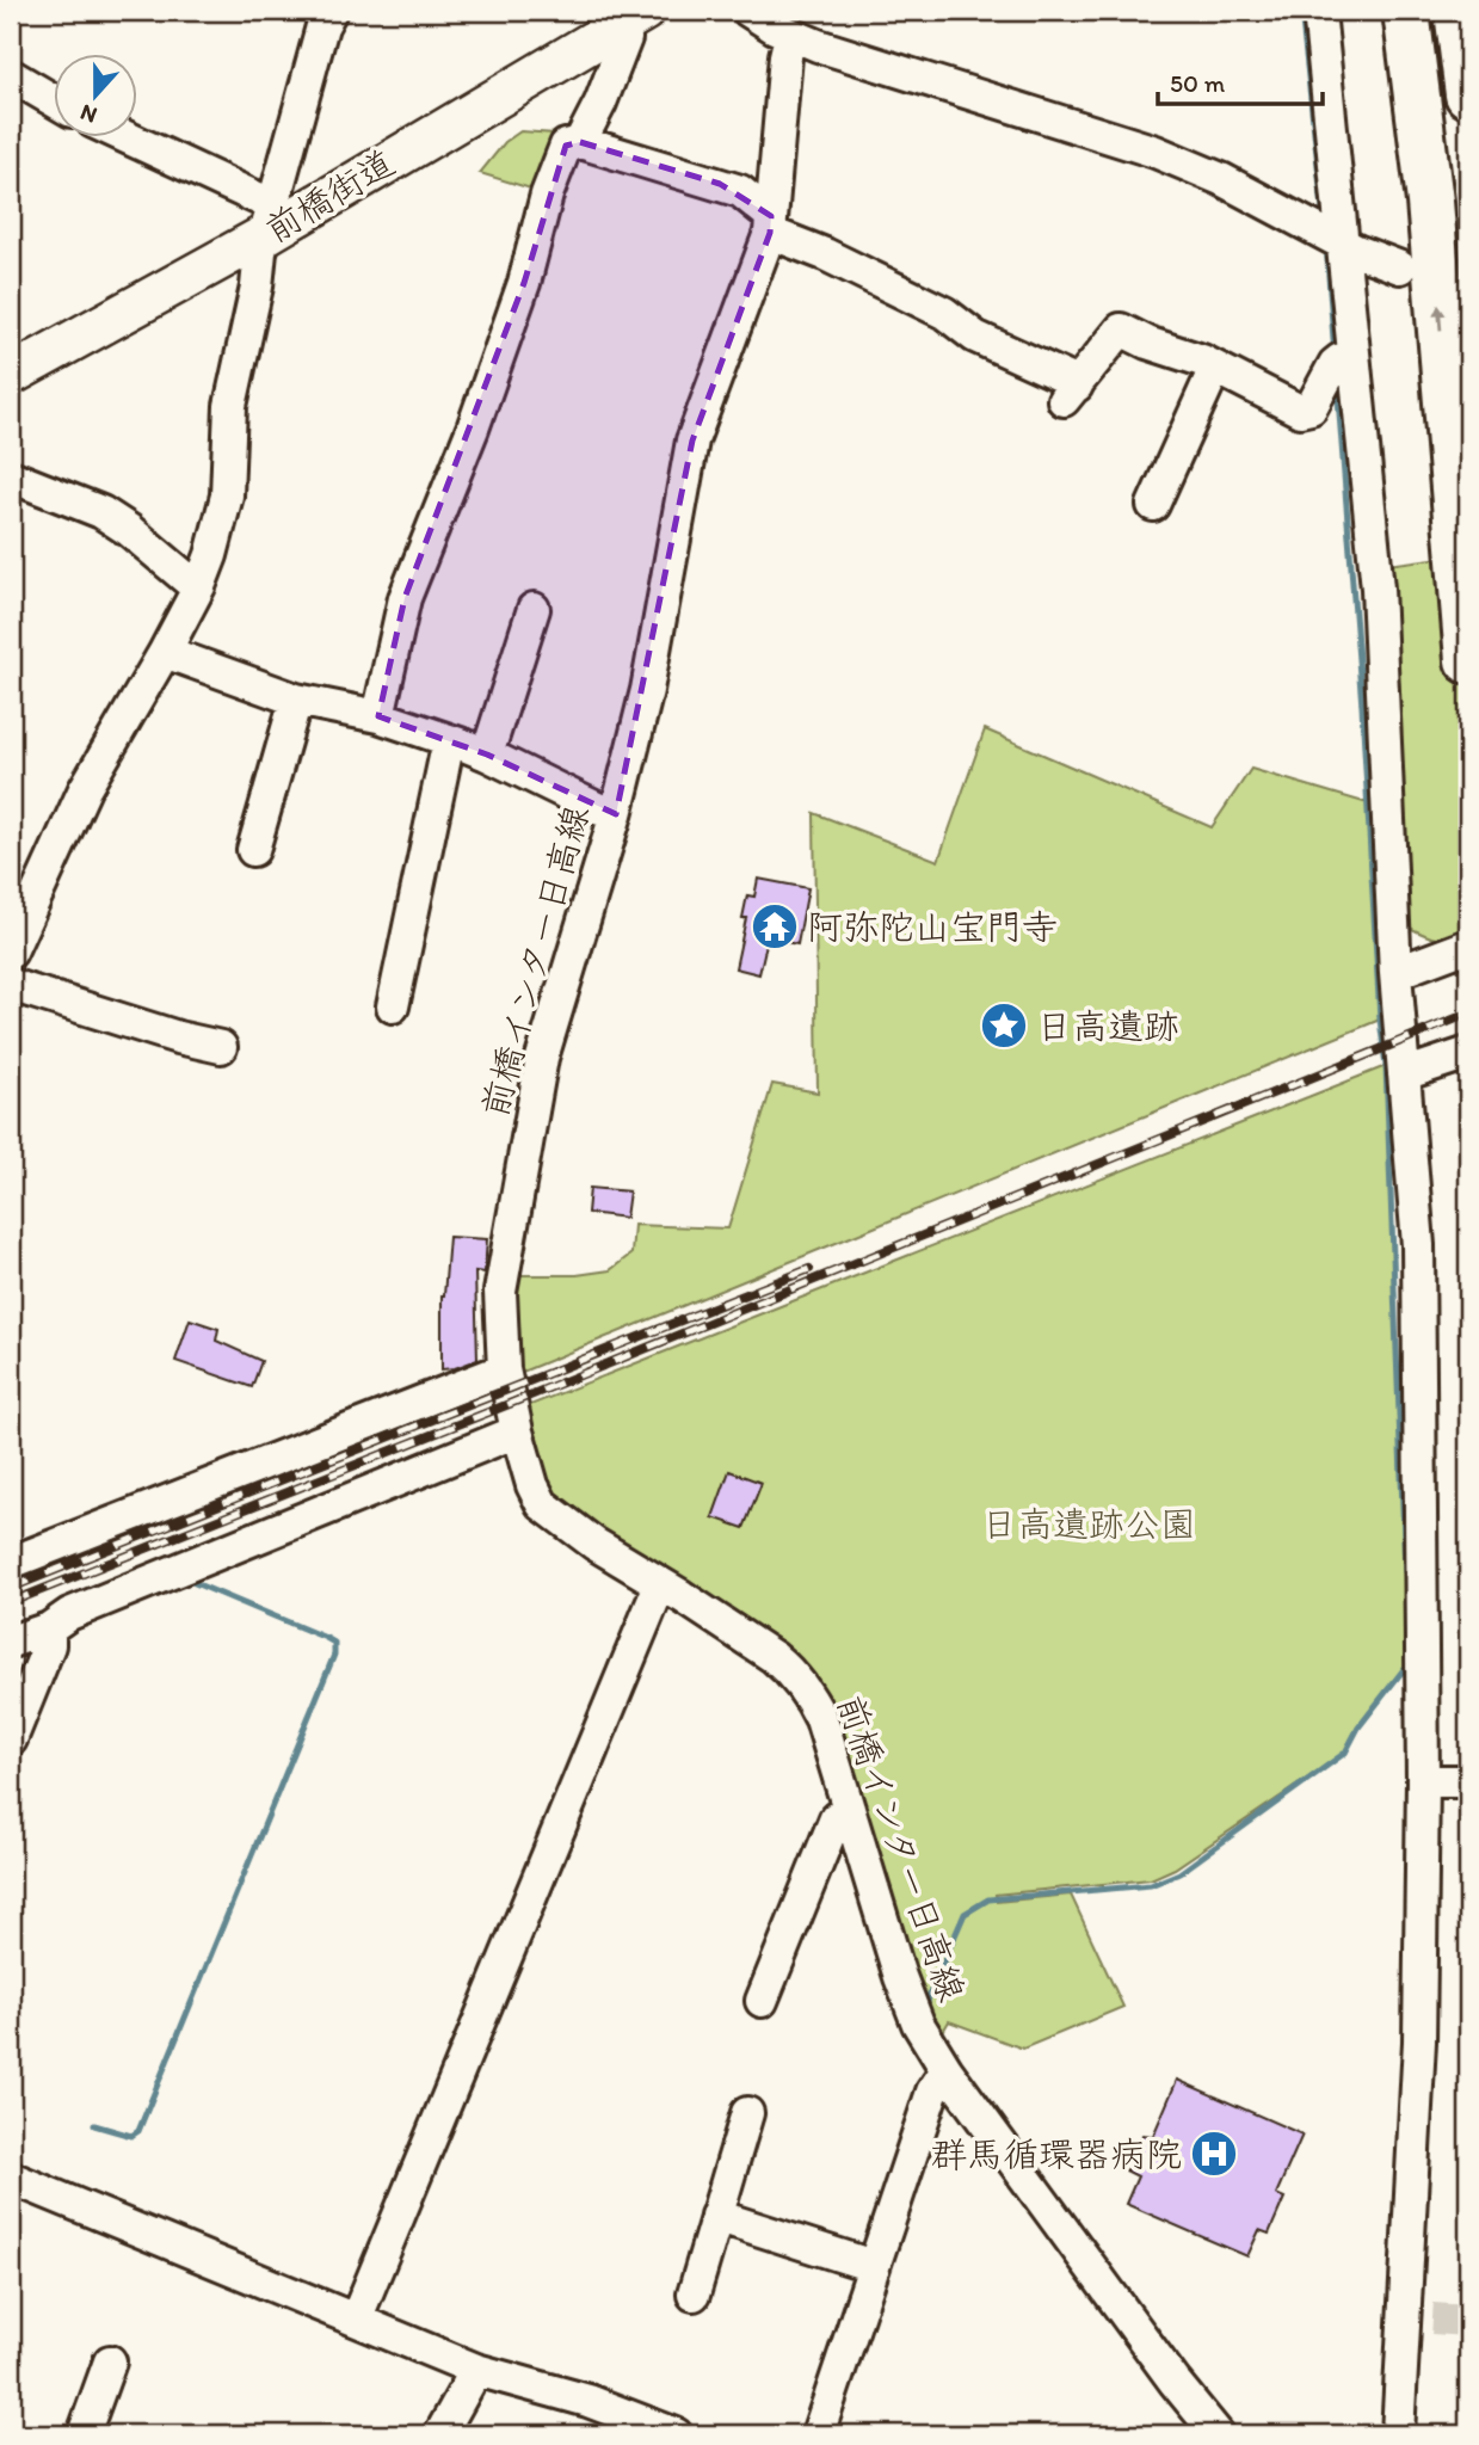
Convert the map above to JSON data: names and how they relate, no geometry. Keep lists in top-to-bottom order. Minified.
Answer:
{"streets":{"main road":["前橋街道"],"street":["前橋インター日高線"]},"parks":["日高遺跡公園"],"places":{"temple":["阿弥陀山宝門寺"],"place":["日高遺跡"],"hospital":["群馬循環器病院"]},"scale_bar":"50 m","north":"bottom"}
